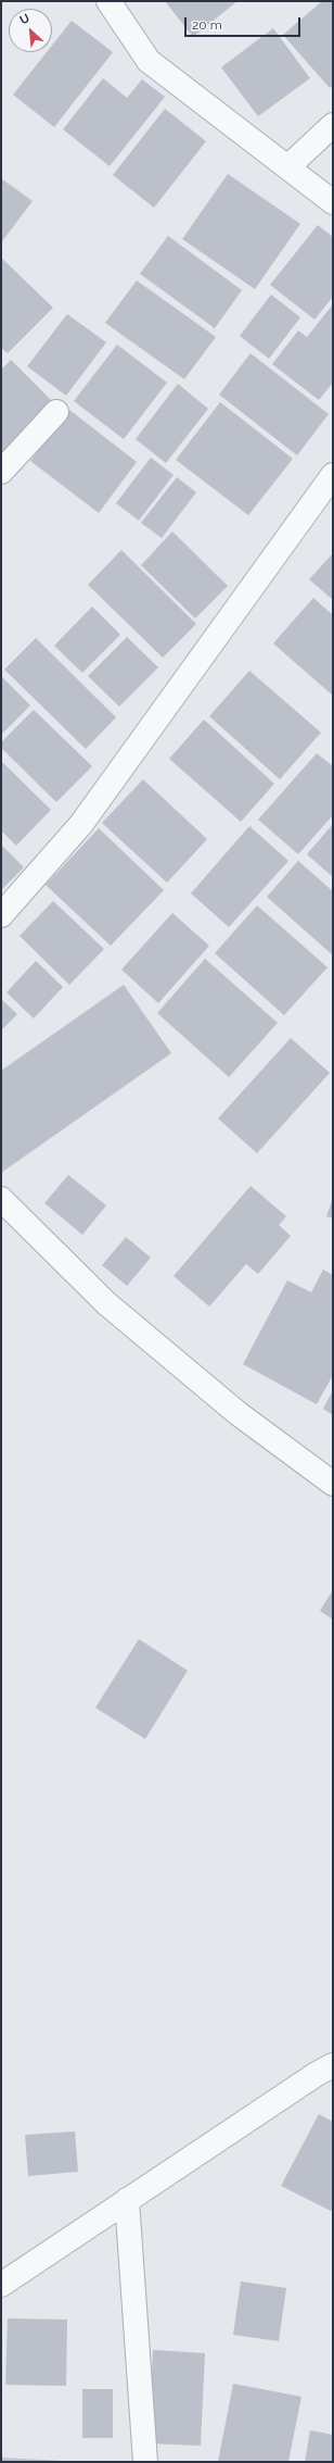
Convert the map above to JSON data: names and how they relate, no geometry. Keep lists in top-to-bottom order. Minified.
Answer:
{"scale_bar":"20 m","north":"top left"}
